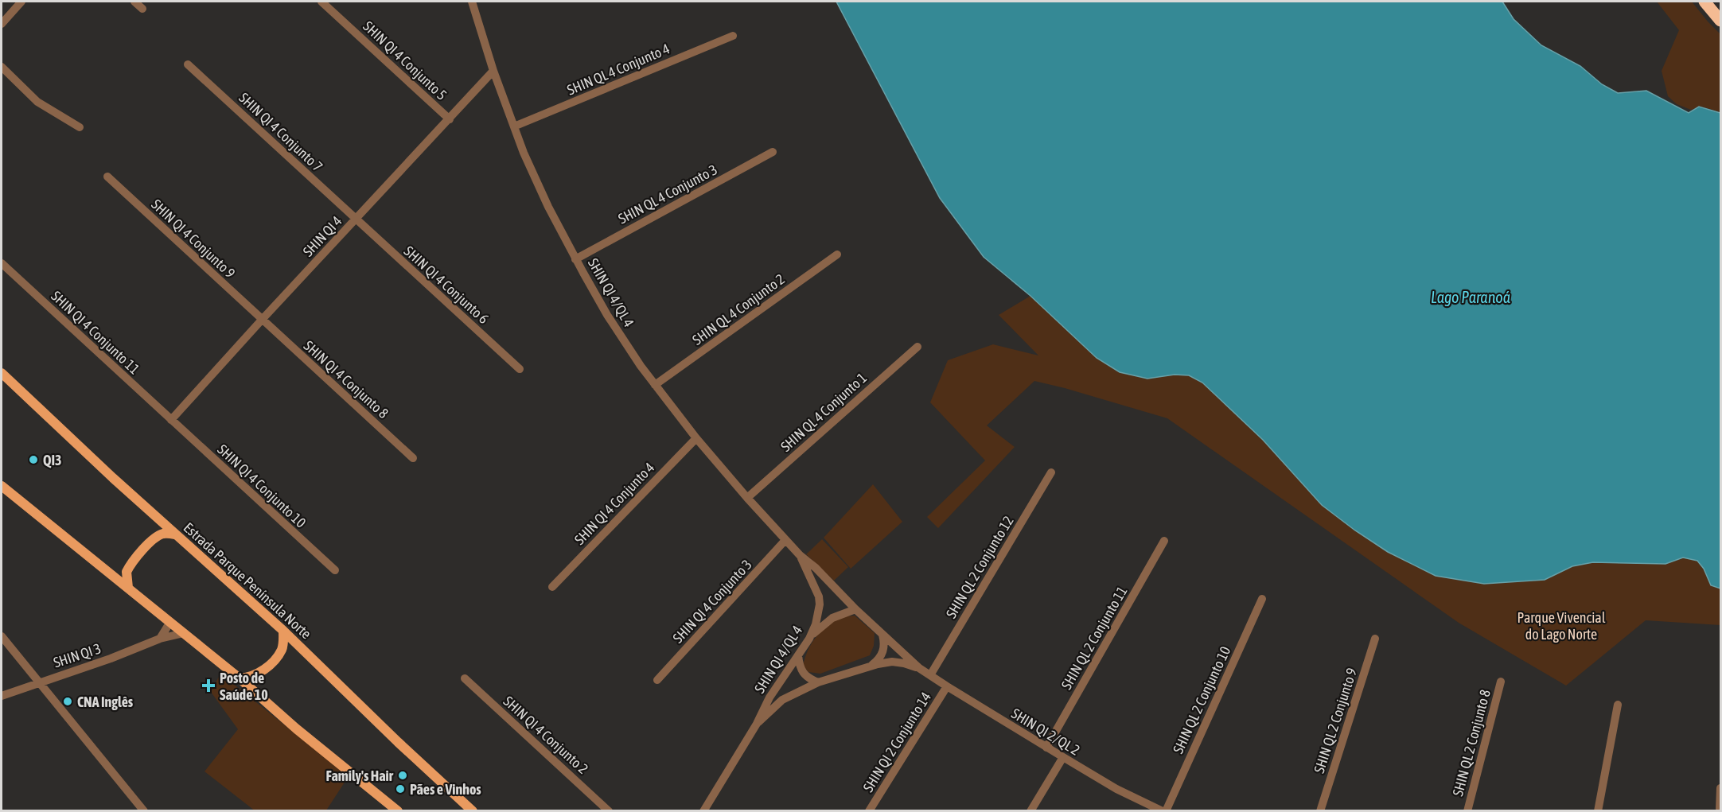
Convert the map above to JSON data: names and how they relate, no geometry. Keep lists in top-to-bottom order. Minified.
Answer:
{"streets":{"main road":["Estrada Parque Península Norte"],"street":["SHIN QI 4 Conjunto 5","SHIN QL 4 Conjunto 4","SHIN QI 4 Conjunto 7","SHIN QL 4 Conjunto 3","SHIN QI 4","SHIN QI 4 Conjunto 9","SHIN QI 4 Conjunto 6","SHIN QI 4/QL 4","SHIN QL 4 Conjunto 2","SHIN QI 4 Conjunto 11","SHIN QI 4 Conjunto 8","SHIN QL 4 Conjunto 1","SHIN QI 4 Conjunto 10","SHIN QI 4 Conjunto 4","SHIN QL 2 Conjunto 12","SHIN QI 4 Conjunto 3","SHIN QL 2 Conjunto 11","SHIN QI 3","SHIN QL 2 Conjunto 10","SHIN QL 2 Conjunto 9","SHIN QI 2/QL 2","SHIN QI 4 Conjunto 2","SHIN QI 2 Conjunto 14","SHIN QL 2 Conjunto 8"]},"crossings":[["SHIN QI 4 Conjunto 5","SHIN QI 4"],["SHIN QL 4 Conjunto 4","SHIN QI 4/QL 4"],["SHIN QI 4 Conjunto 7","SHIN QI 4"],["SHIN QI 4 Conjunto 7","SHIN QI 4 Conjunto 6"],["SHIN QL 4 Conjunto 3","SHIN QI 4/QL 4"],["SHIN QI 4","SHIN QI 4 Conjunto 9"],["SHIN QI 4","SHIN QI 4 Conjunto 6"],["SHIN QI 4","SHIN QI 4/QL 4"],["SHIN QI 4","SHIN QI 4 Conjunto 11"],["SHIN QI 4","SHIN QI 4 Conjunto 8"],["SHIN QI 4","SHIN QI 4 Conjunto 10"],["SHIN QI 4 Conjunto 9","SHIN QI 4 Conjunto 8"],["SHIN QI 4/QL 4","SHIN QL 4 Conjunto 2"],["SHIN QI 4/QL 4","SHIN QL 4 Conjunto 1"],["SHIN QI 4/QL 4","SHIN QI 4 Conjunto 4"],["SHIN QI 4/QL 4","SHIN QI 4 Conjunto 3"],["SHIN QI 4/QL 4","SHIN QI 2/QL 2"],["SHIN QI 4 Conjunto 11","SHIN QI 4 Conjunto 10"],["SHIN QL 2 Conjunto 12","SHIN QI 2/QL 2"],["SHIN QL 2 Conjunto 11","SHIN QI 2/QL 2"],["SHIN QL 2 Conjunto 10","SHIN QI 2/QL 2"],["SHIN QI 2/QL 2","SHIN QI 2 Conjunto 14"]],"water":["Lago Paranoá"],"parks":["Parque Vivencial do Lago Norte"],"places":{"other":["QI3","CNA Inglês","Family's Hair","Pães e Vinhos"],"health":["Posto de Saúde 10"]}}
